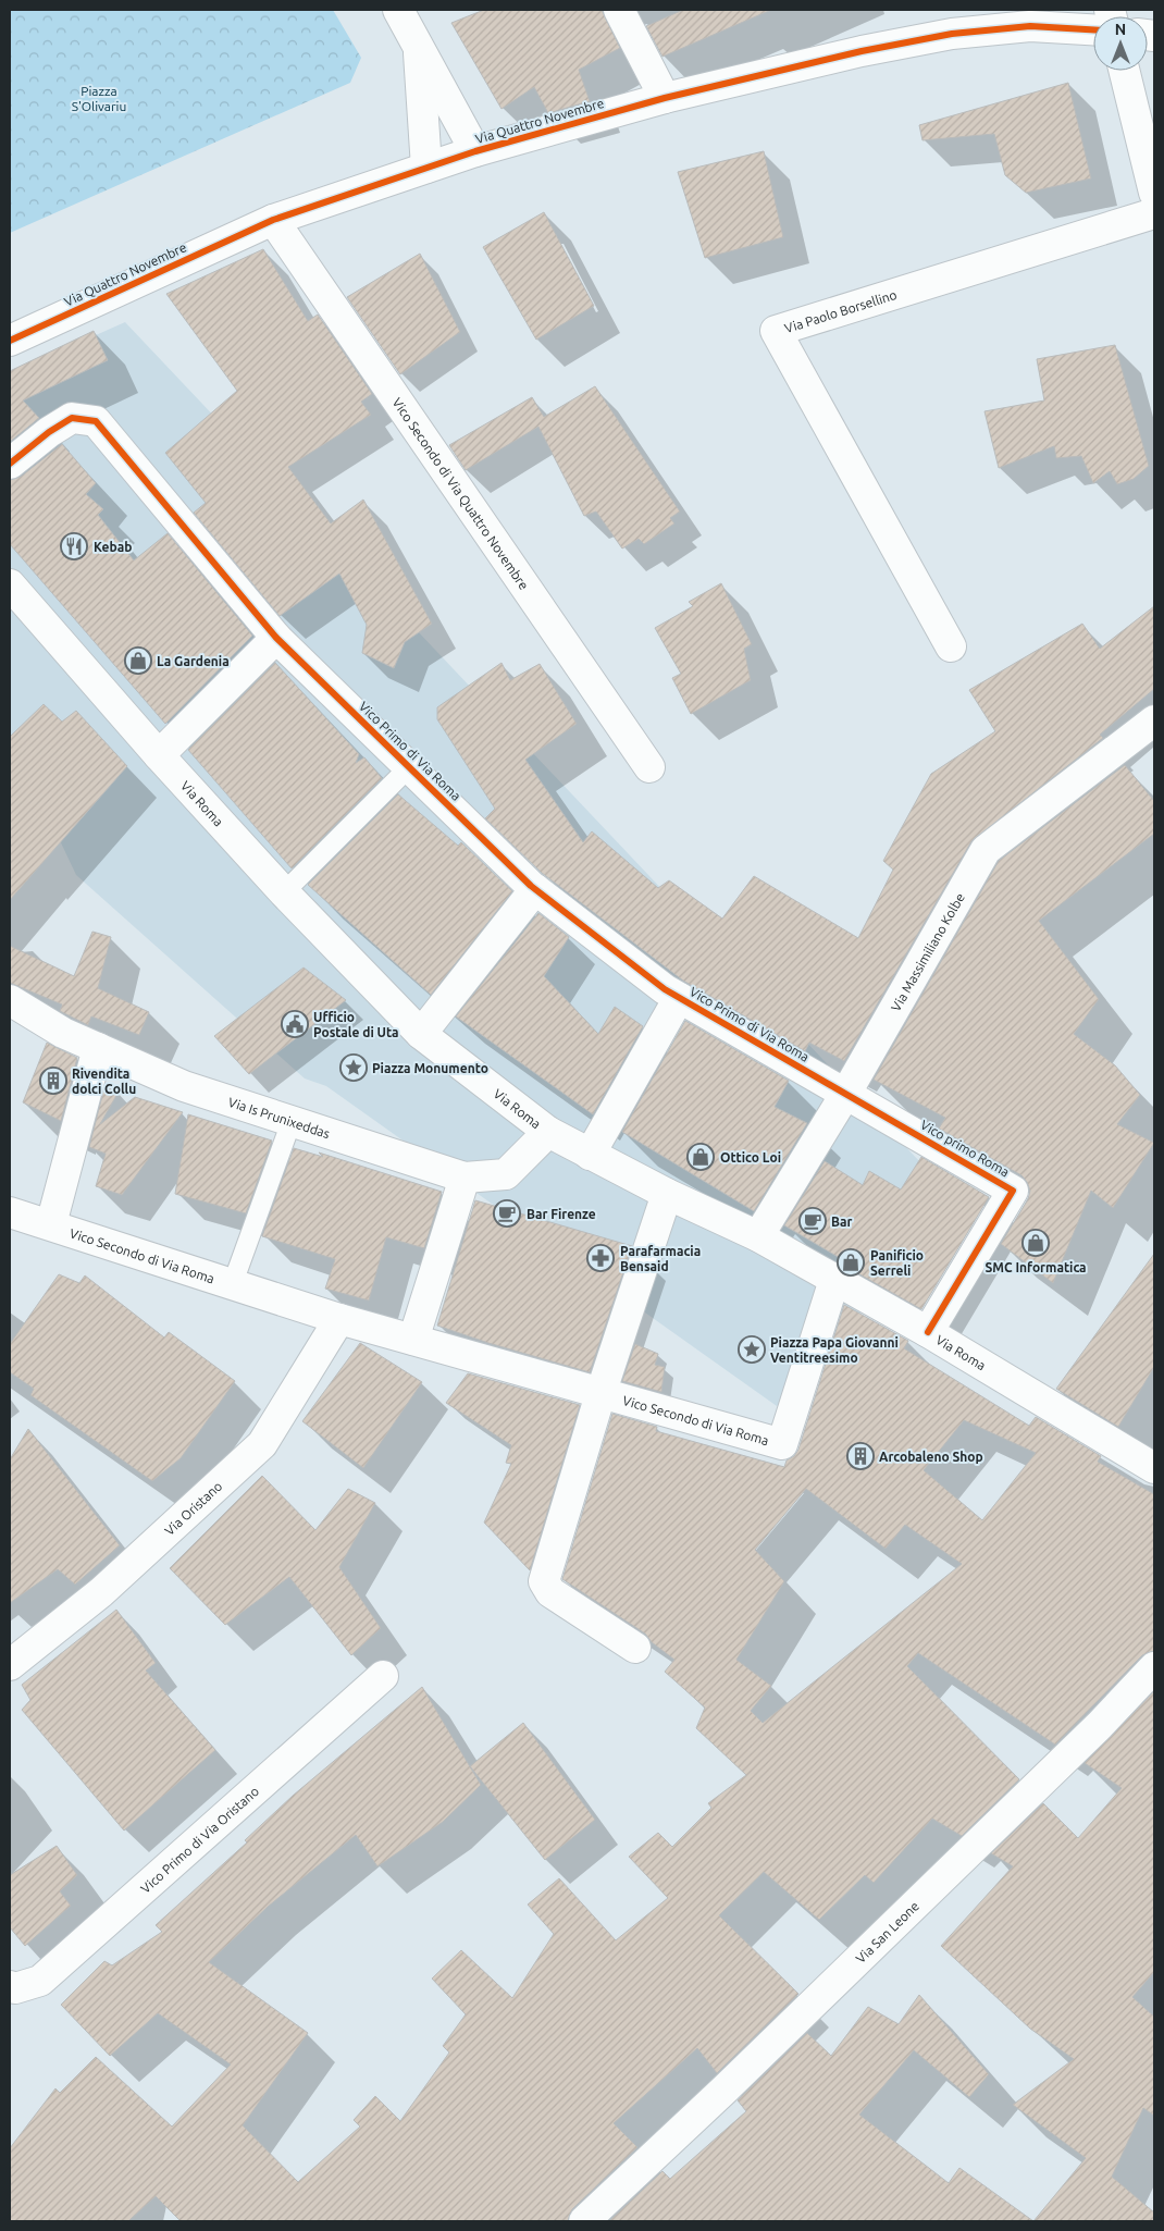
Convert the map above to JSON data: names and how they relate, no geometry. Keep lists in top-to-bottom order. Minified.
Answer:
{"streets":{"street":["Via Quattro Novembre","Via Paolo Borsellino","Vico Secondo di Via Quattro Novembre","Vico Primo di Via Roma","Via Roma","Via Massimiliano Kolbe","Via Is Prunixeddas","Vico primo Roma","Vico Secondo di Via Roma","Via Oristano","Vico Primo di Via Oristano","Via San Leone"]},"crossings":[["Via Quattro Novembre","Vico Secondo di Via Quattro Novembre"],["Vico Primo di Via Roma","Via Roma"],["Vico Primo di Via Roma","Via Massimiliano Kolbe"],["Vico Primo di Via Roma","Vico primo Roma"],["Via Roma","Via Massimiliano Kolbe"],["Via Roma","Via Is Prunixeddas"],["Via Roma","Vico primo Roma"],["Via Roma","Vico Secondo di Via Roma"],["Via Massimiliano Kolbe","Vico primo Roma"],["Via Is Prunixeddas","Vico Secondo di Via Roma"],["Vico Secondo di Via Roma","Via Oristano"]],"parks":["Piazza S'Olivariu"],"places":{"restaurant":["Kebab"],"shop":["La Gardenia","Ottico Loi","SMC Informatica","Panificio Serreli"],"public building":["Ufficio Postale di Uta"],"place":["Piazza Monumento","Piazza Papa Giovanni Ventitreesimo"],"building":["Rivendita dolci Collu","Arcobaleno Shop"],"cafe":["Bar Firenze","Bar"],"pharmacy":["Parafarmacia Bensaid"]},"north":"top"}
